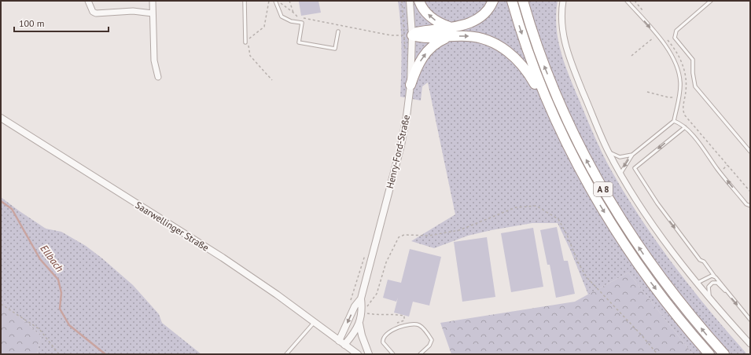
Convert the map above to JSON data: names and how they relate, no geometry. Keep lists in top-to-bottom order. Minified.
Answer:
{"streets":{"highway":["A 8"],"street":["Henry-Ford-Straße","Saarwellinger Straße"]},"crossings":[["Henry-Ford-Straße","Saarwellinger Straße"]],"water":["Ellbach"],"scale_bar":"100 m"}
